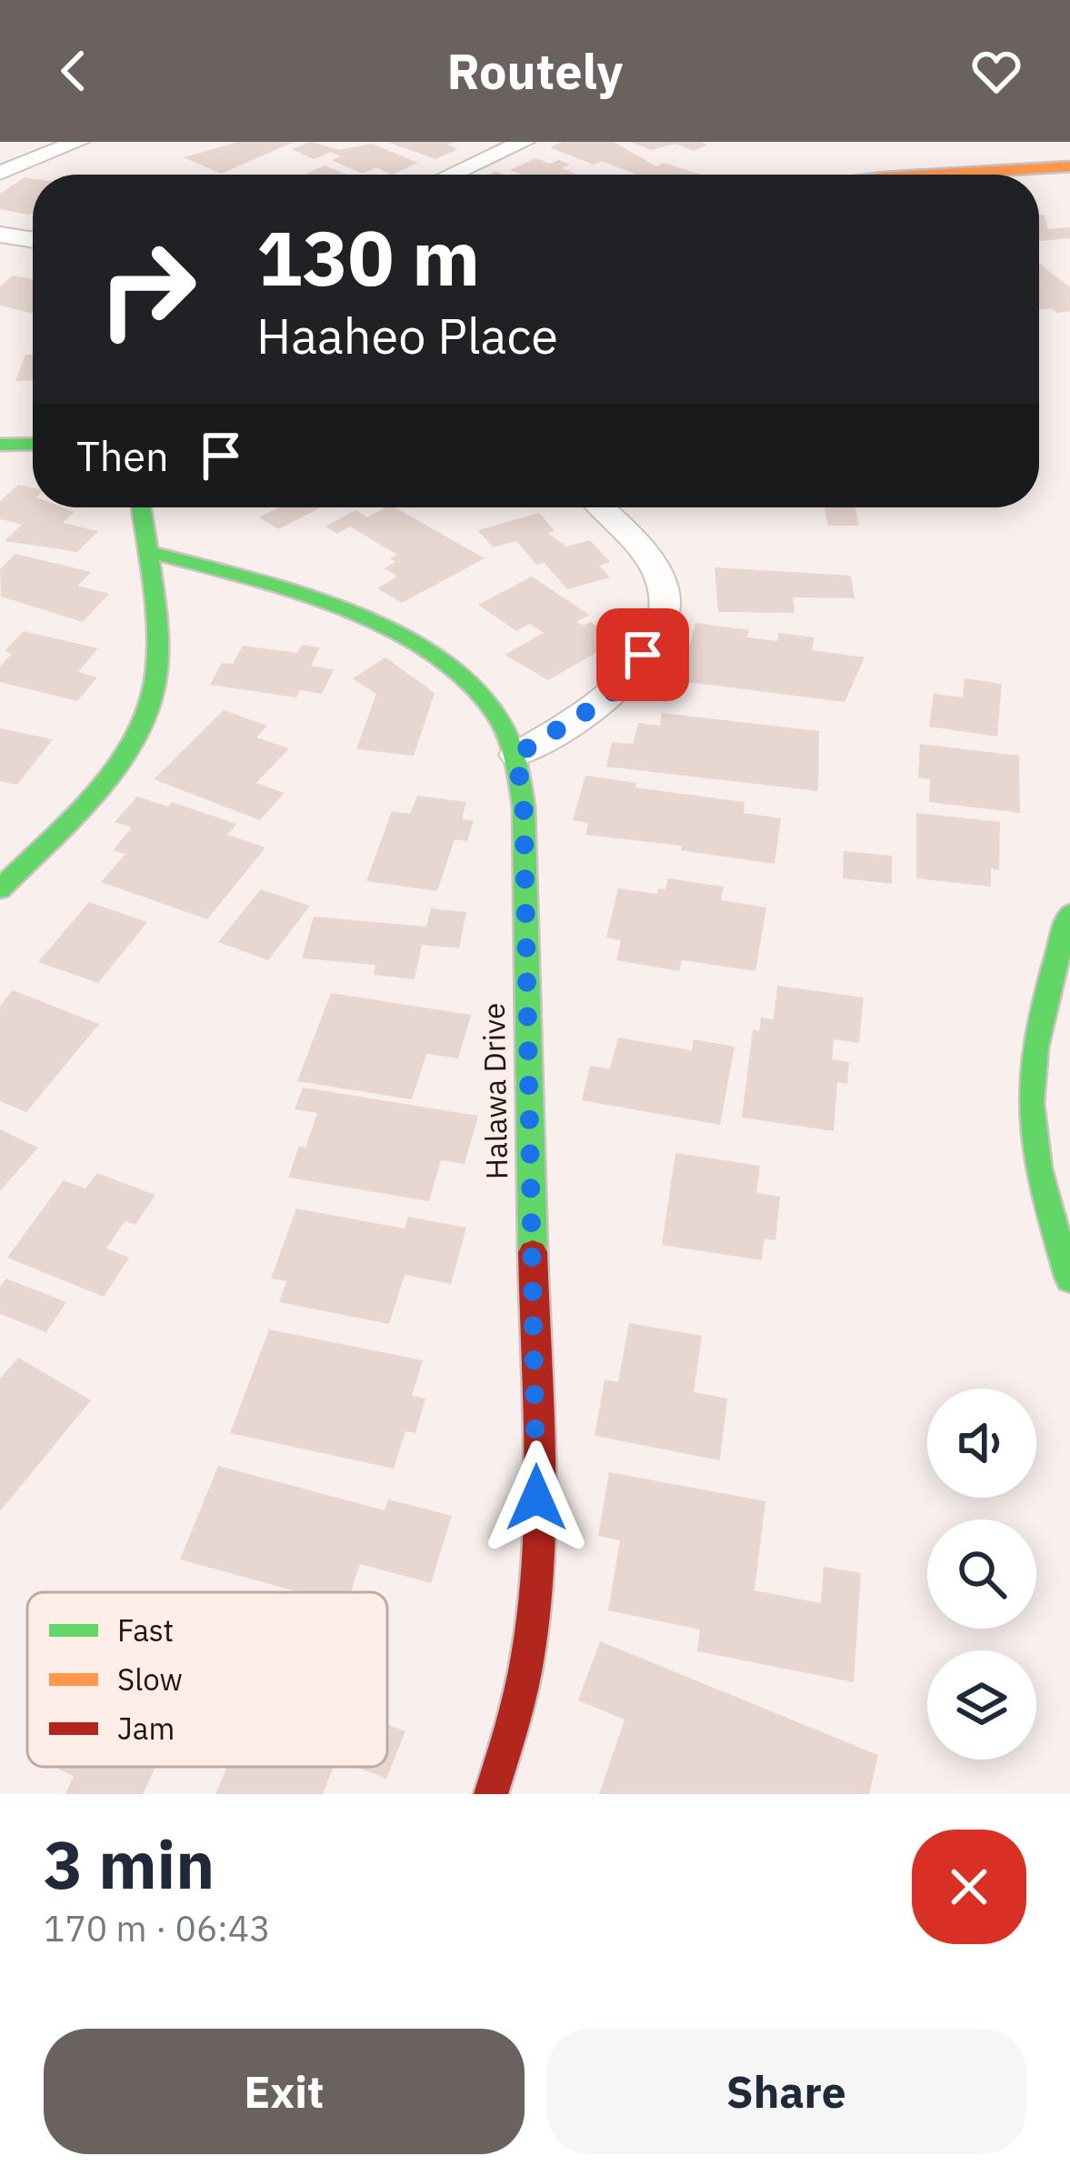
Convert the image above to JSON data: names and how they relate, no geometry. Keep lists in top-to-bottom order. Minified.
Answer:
{"streets":{"street":["Halawa Drive"]},"legend":["Fast","Slow","Jam"],"page":{"header":"Routely","turn":["130 m","Haaheo Place"],"then":"Then","heading":["3 min","170 m · 06:43"],"buttons":["Exit","Share"]}}
